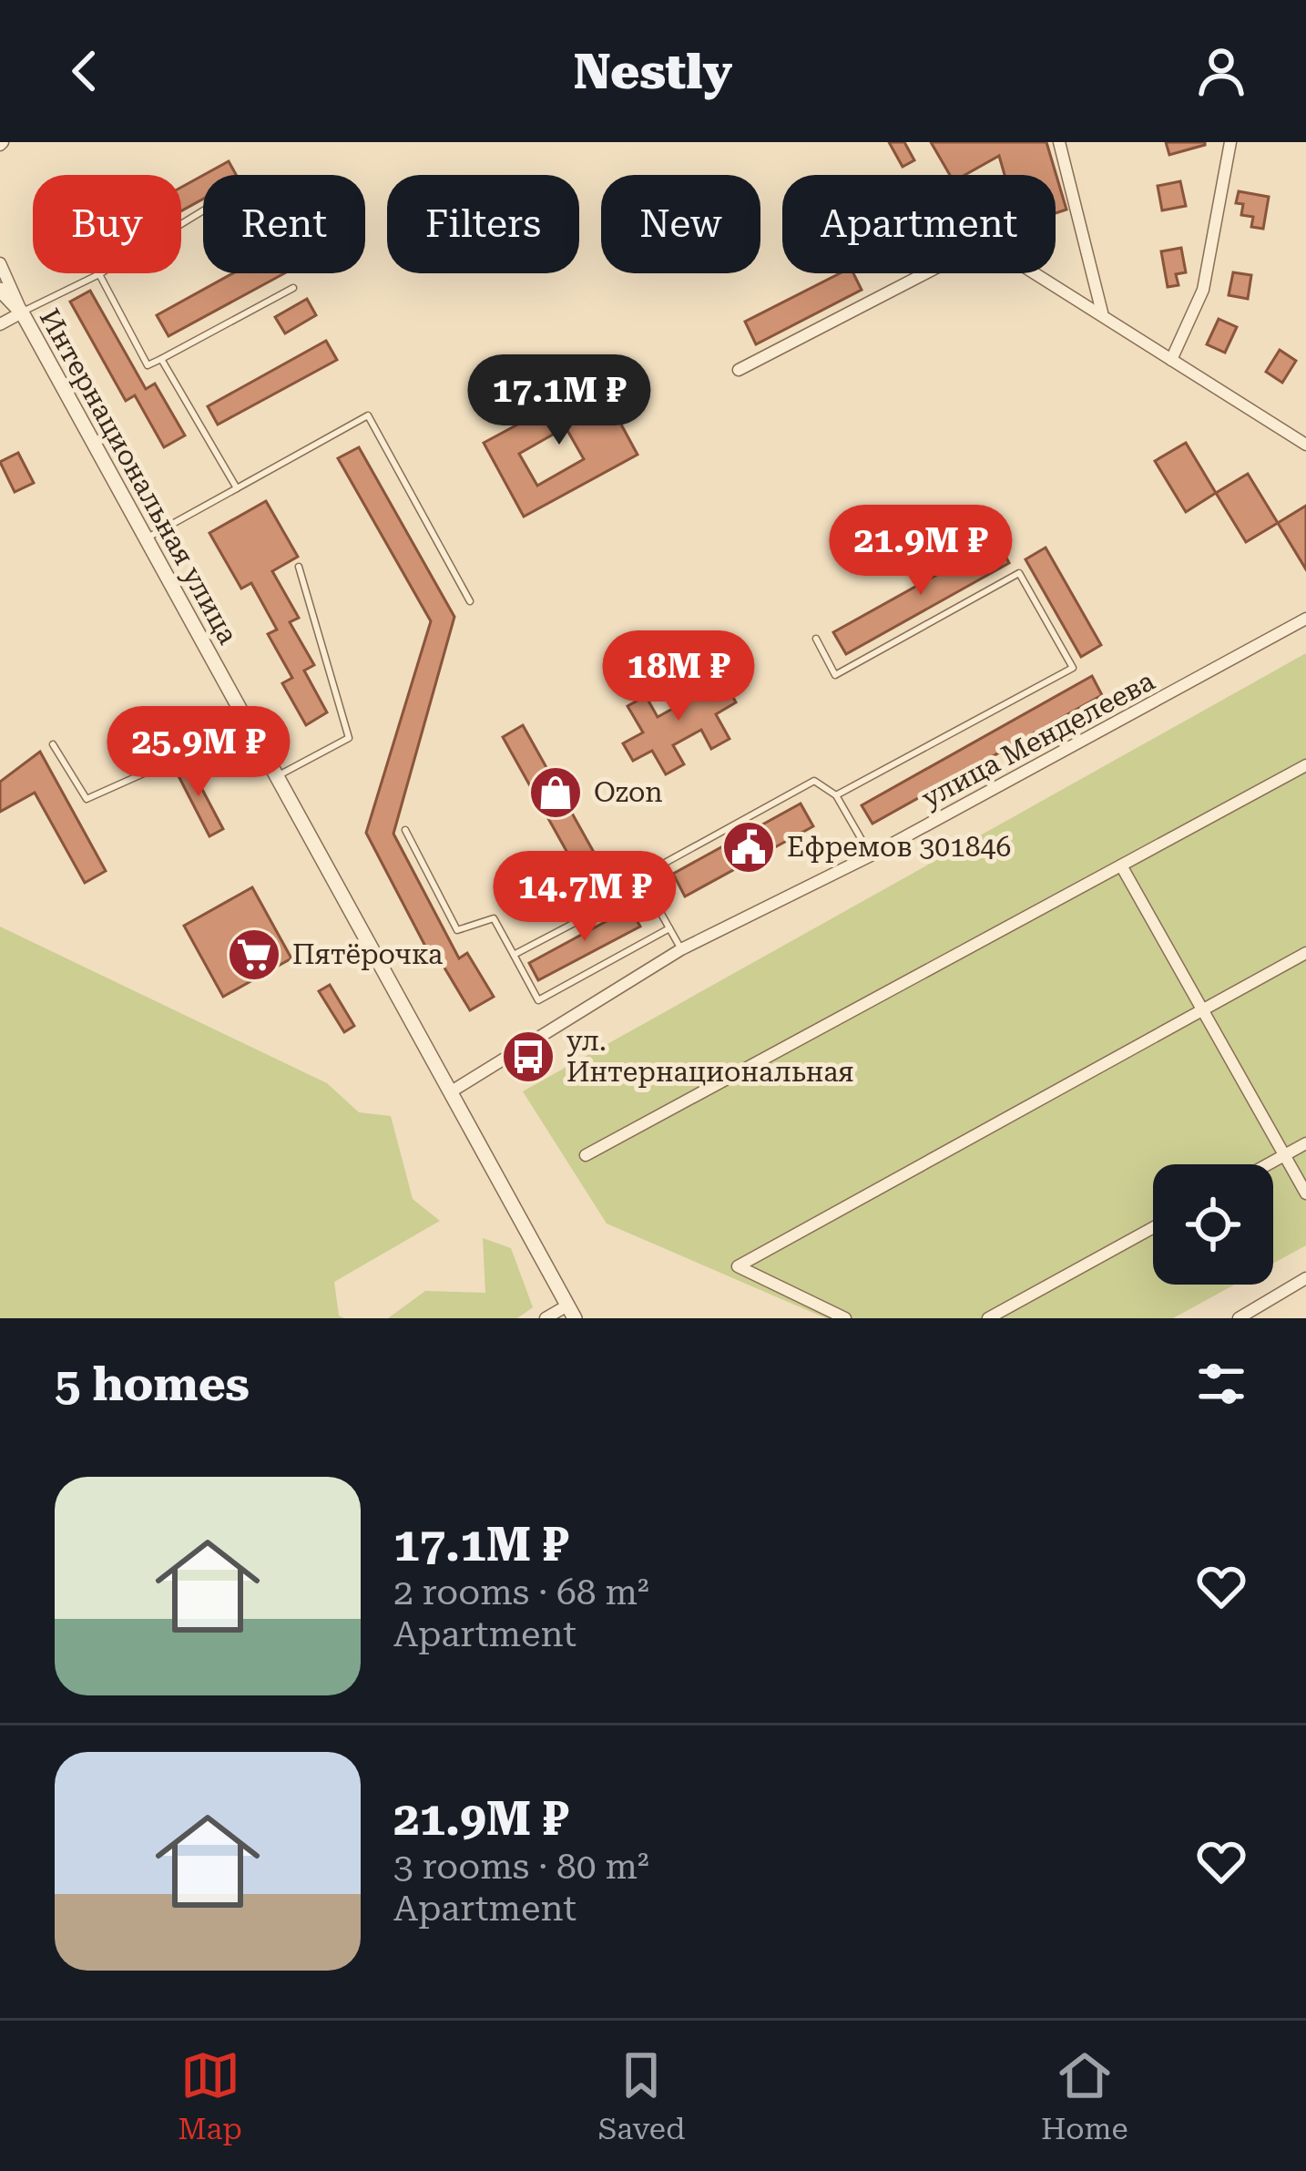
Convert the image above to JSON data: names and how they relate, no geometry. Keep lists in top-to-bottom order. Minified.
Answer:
{"streets":{"street":["Интернациональная улица","улица Менделеева"]},"crossings":[["Интернациональная улица","улица Менделеева"]],"places":{"shop":["Ozon"],"public building":["Ефремов 301846"],"supermarket":["Пятёрочка"],"bus stop":["ул. Интернациональная"]},"page":{"header":"Nestly","chip":["Buy","Rent","Filters","New","Apartment"],"price":["17.1M ₽","21.9M ₽","18M ₽","25.9M ₽","14.7M ₽"],"heading":"5 homes","list":[{"name":"17.1M ₽","note":"2 rooms · 68 m² · Apartment"},{"name":"21.9M ₽","note":"3 rooms · 80 m² · Apartment"}],"tabs":["Map","Saved","Home"]}}
